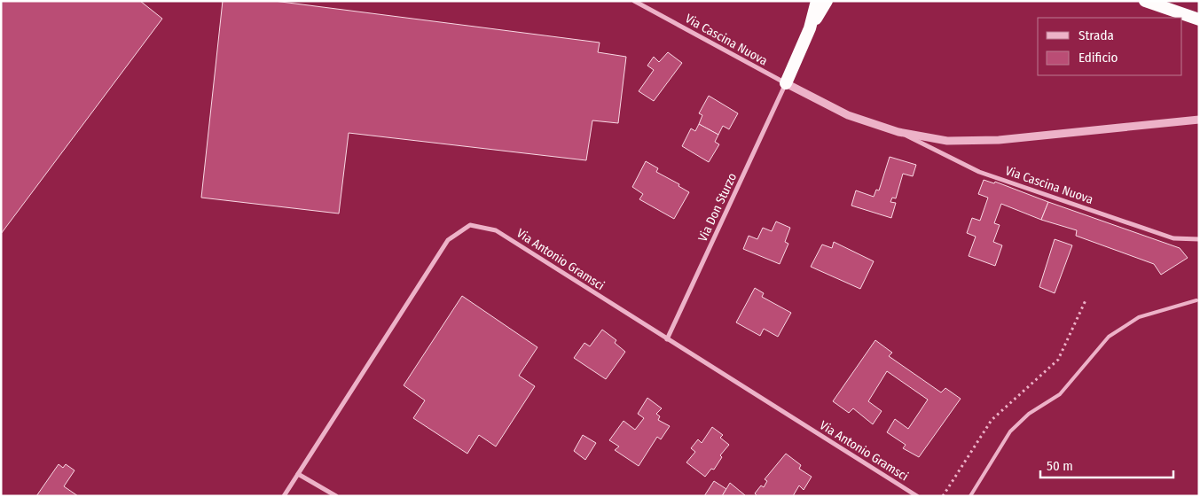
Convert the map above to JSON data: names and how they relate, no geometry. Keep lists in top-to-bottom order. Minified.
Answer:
{"streets":{"street":["Via Cascina Nuova","Via Don Sturzo","Via Antonio Gramsci"]},"crossings":[["Via Cascina Nuova","Via Don Sturzo"],["Via Don Sturzo","Via Antonio Gramsci"]],"legend":["Strada","Edificio"],"scale_bar":"50 m"}
